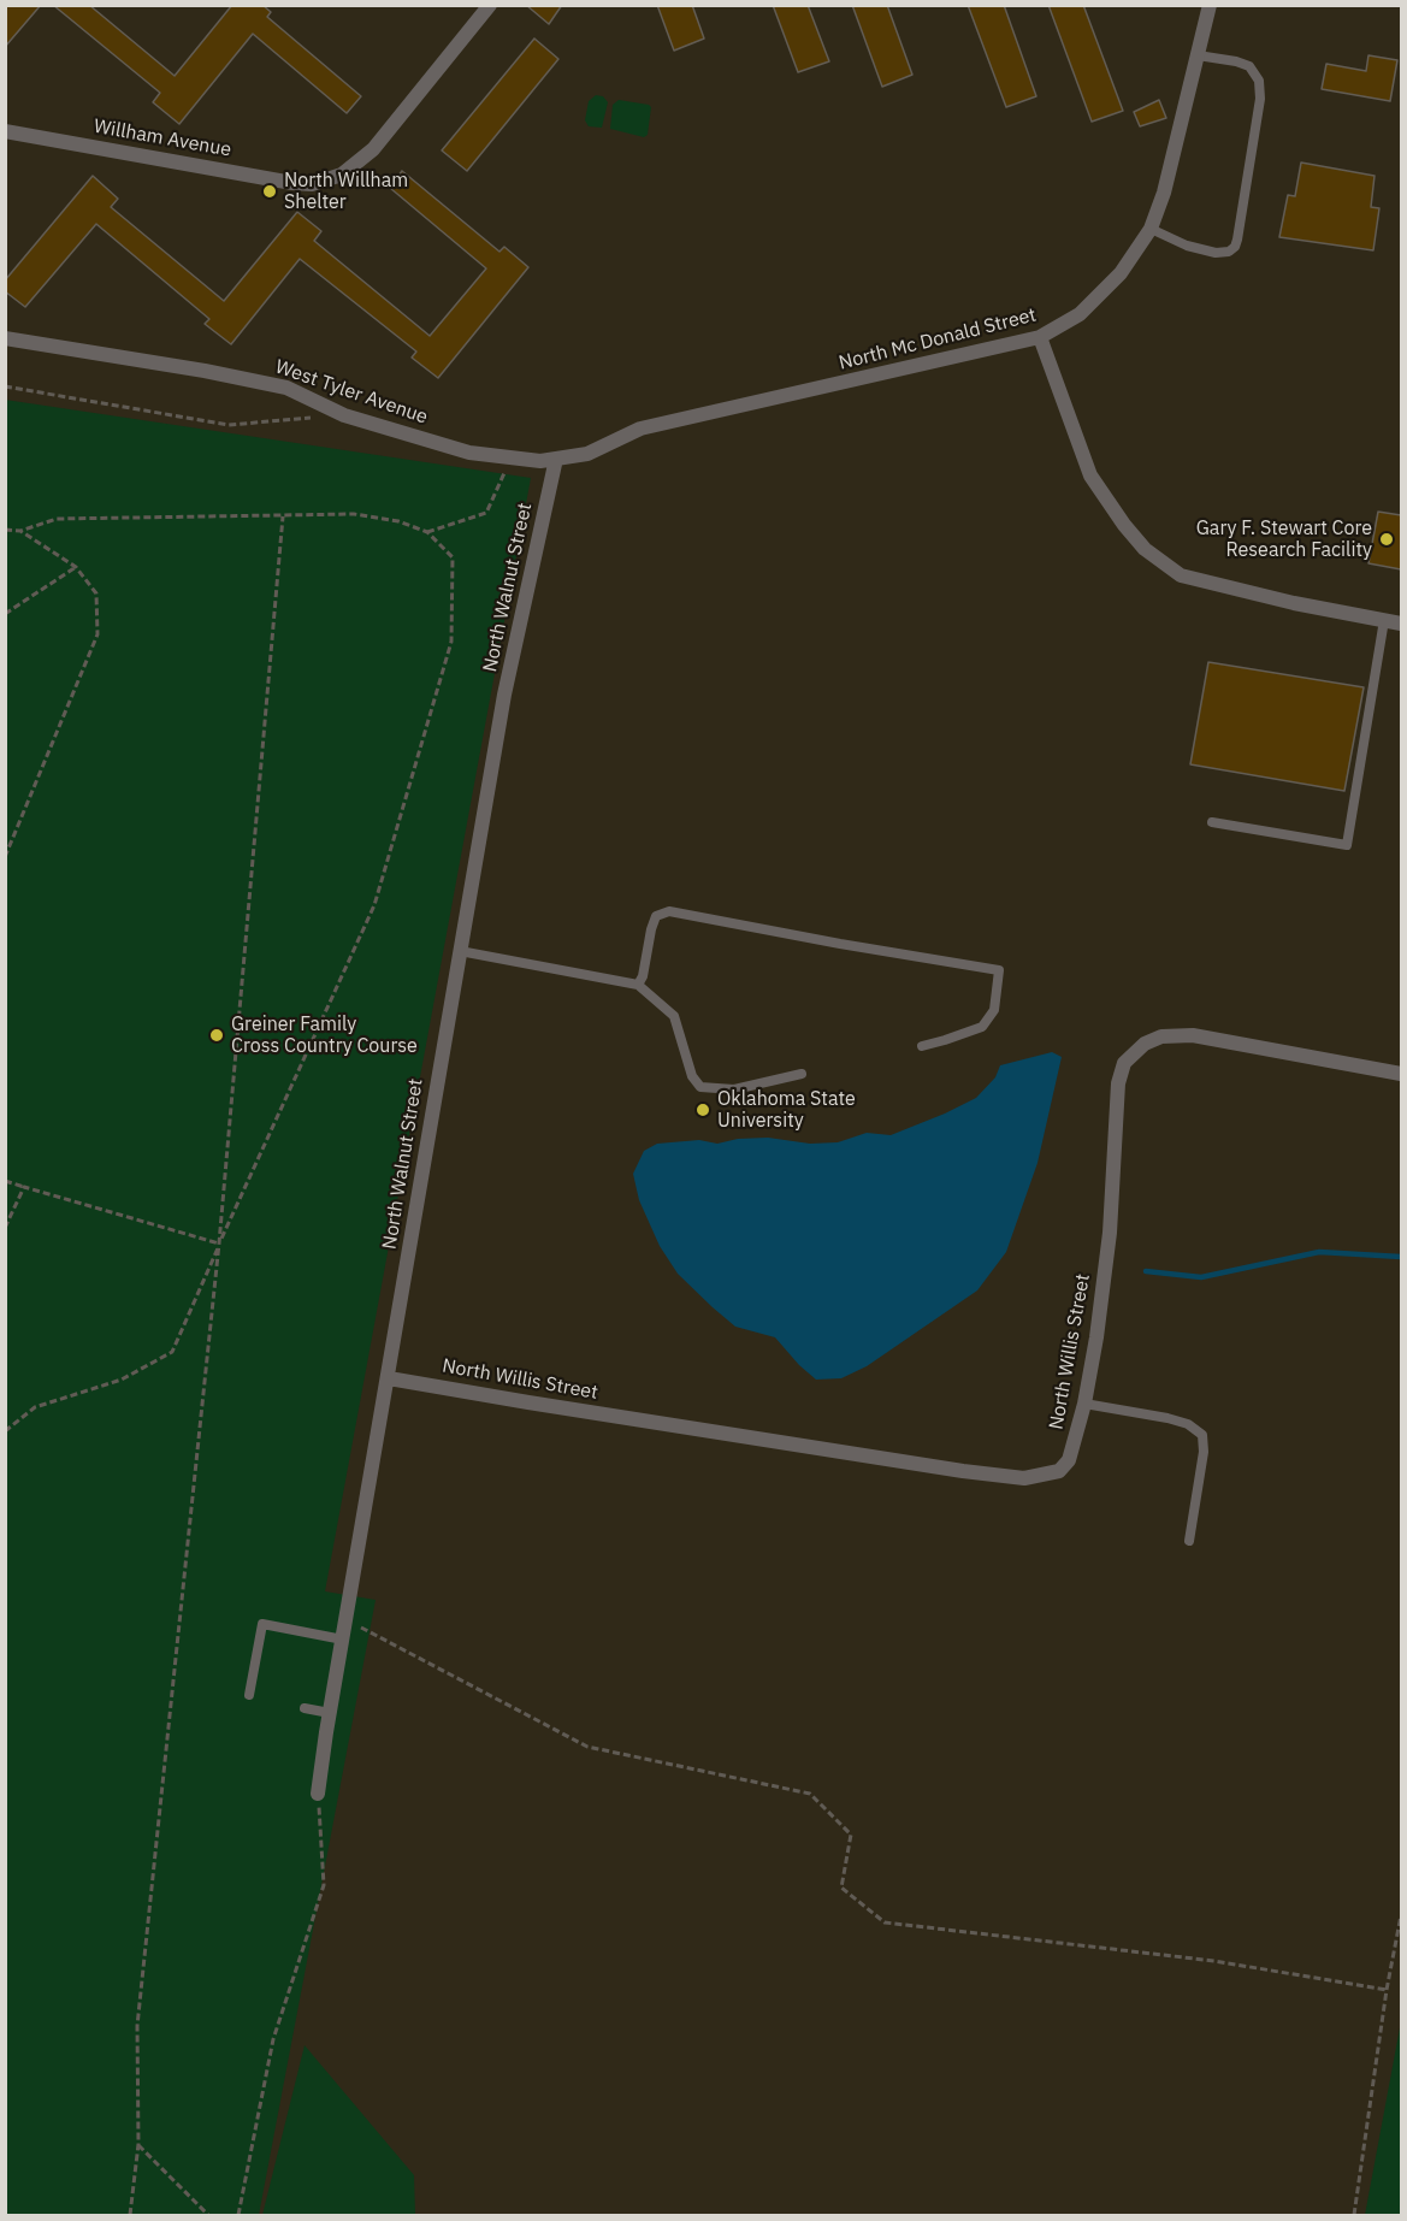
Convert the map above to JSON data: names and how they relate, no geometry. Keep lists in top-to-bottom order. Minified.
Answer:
{"streets":{"street":["Willham Avenue","North Mc Donald Street","West Tyler Avenue","North Walnut Street","North Willis Street"]},"crossings":[["North Mc Donald Street","West Tyler Avenue"],["North Mc Donald Street","North Walnut Street"],["West Tyler Avenue","North Walnut Street"],["North Walnut Street","North Willis Street"]],"places":["North Willham Shelter","Gary F. Stewart Core Research Facility","Greiner Family Cross Country Course","Oklahoma State University"]}
